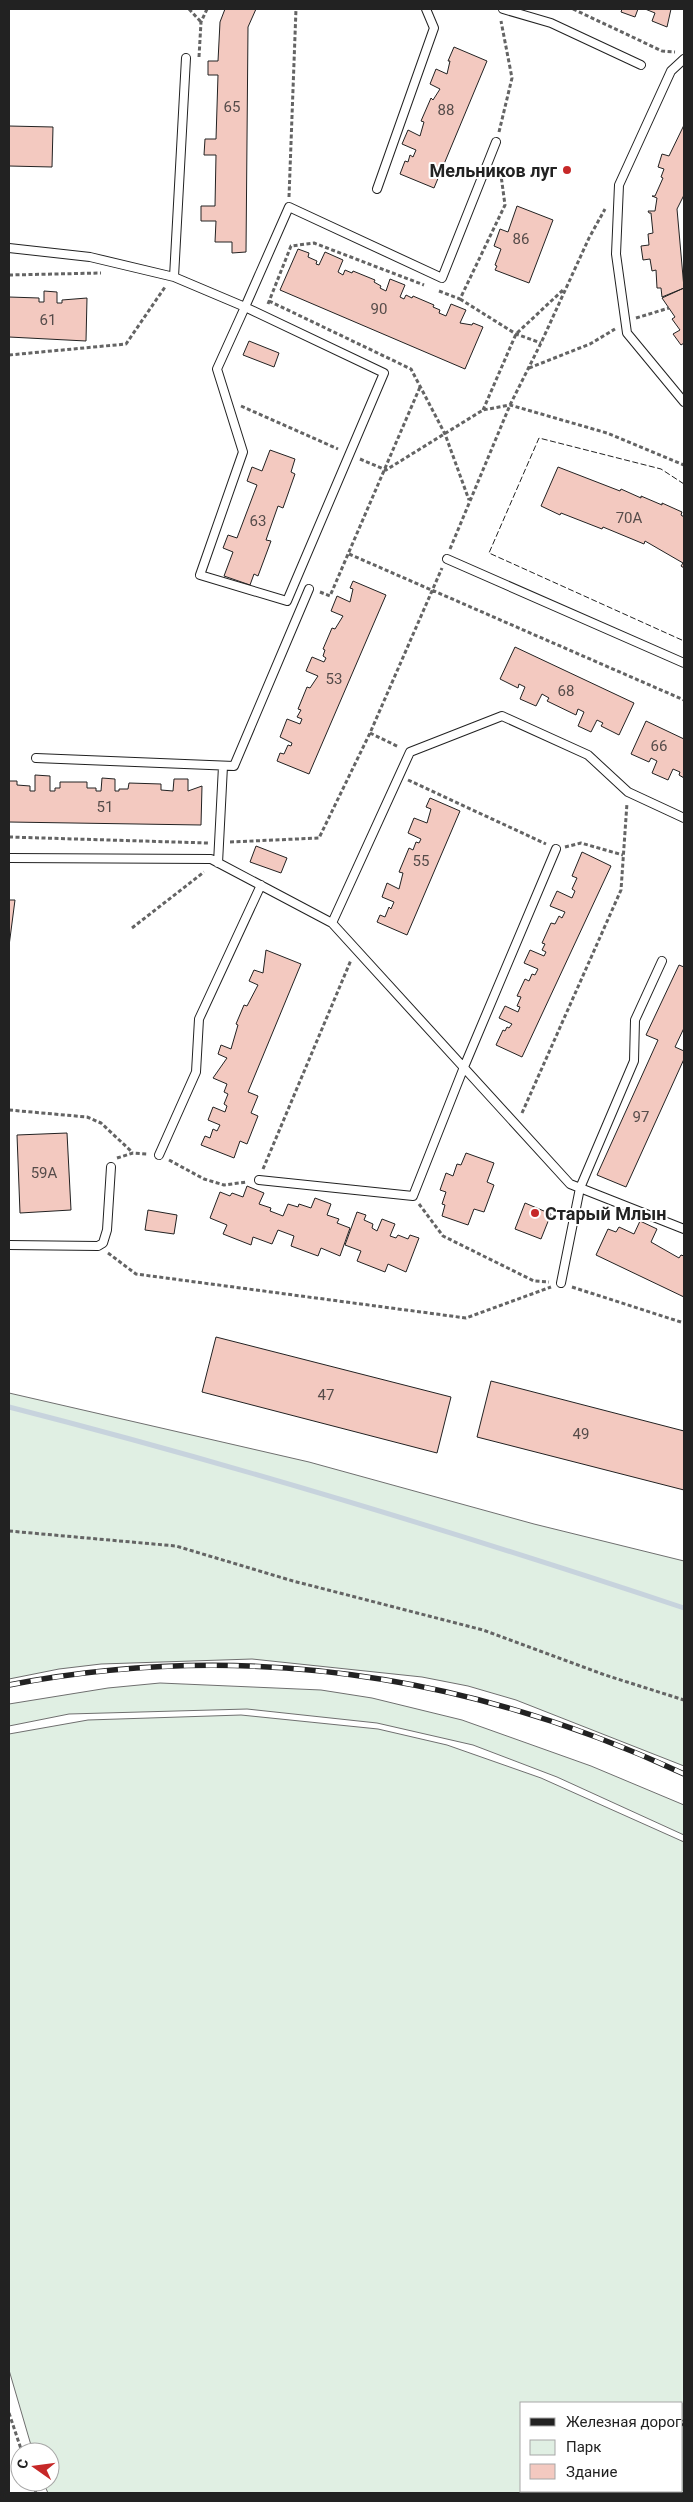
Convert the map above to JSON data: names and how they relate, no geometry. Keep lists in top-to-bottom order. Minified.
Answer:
{"places":["Мельников луг","Старый Млын"],"house_numbers":["65","88","86","90","61","70А","63","53","68","66","51","55","97","59А","47","49"],"legend":["Железная дорога","Парк","Здание"],"north":"left"}
